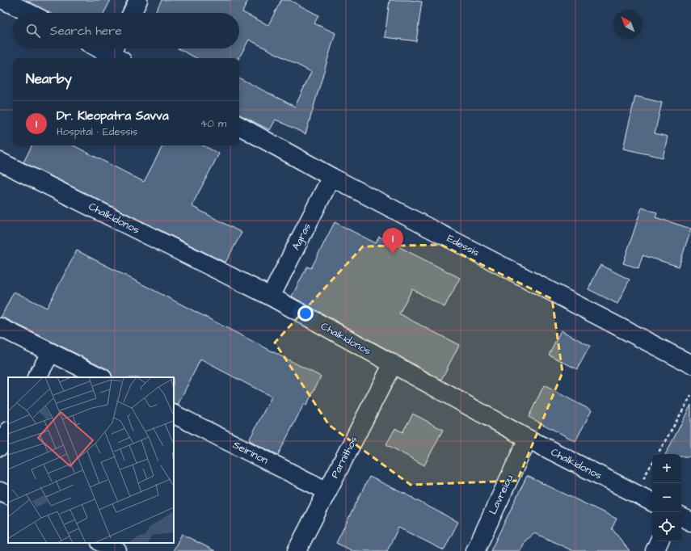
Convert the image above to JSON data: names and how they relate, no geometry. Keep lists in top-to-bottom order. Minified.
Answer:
{"streets":{"street":["Chalkidonos","Agras","Edessis","Seirinon","Parnithos","Lavreiou"]},"crossings":[["Chalkidonos","Agras"],["Chalkidonos","Parnithos"],["Chalkidonos","Lavreiou"],["Agras","Edessis"],["Seirinon","Parnithos"]],"north":"top left","page":{"search":"Search here","heading":"Nearby","list":[{"mark":"1","name":"Dr. Kleopatra Savva","note":"Hospital · Edessis","value":"40 m"}],"pins":"1","map_buttons":["+","−"]}}
